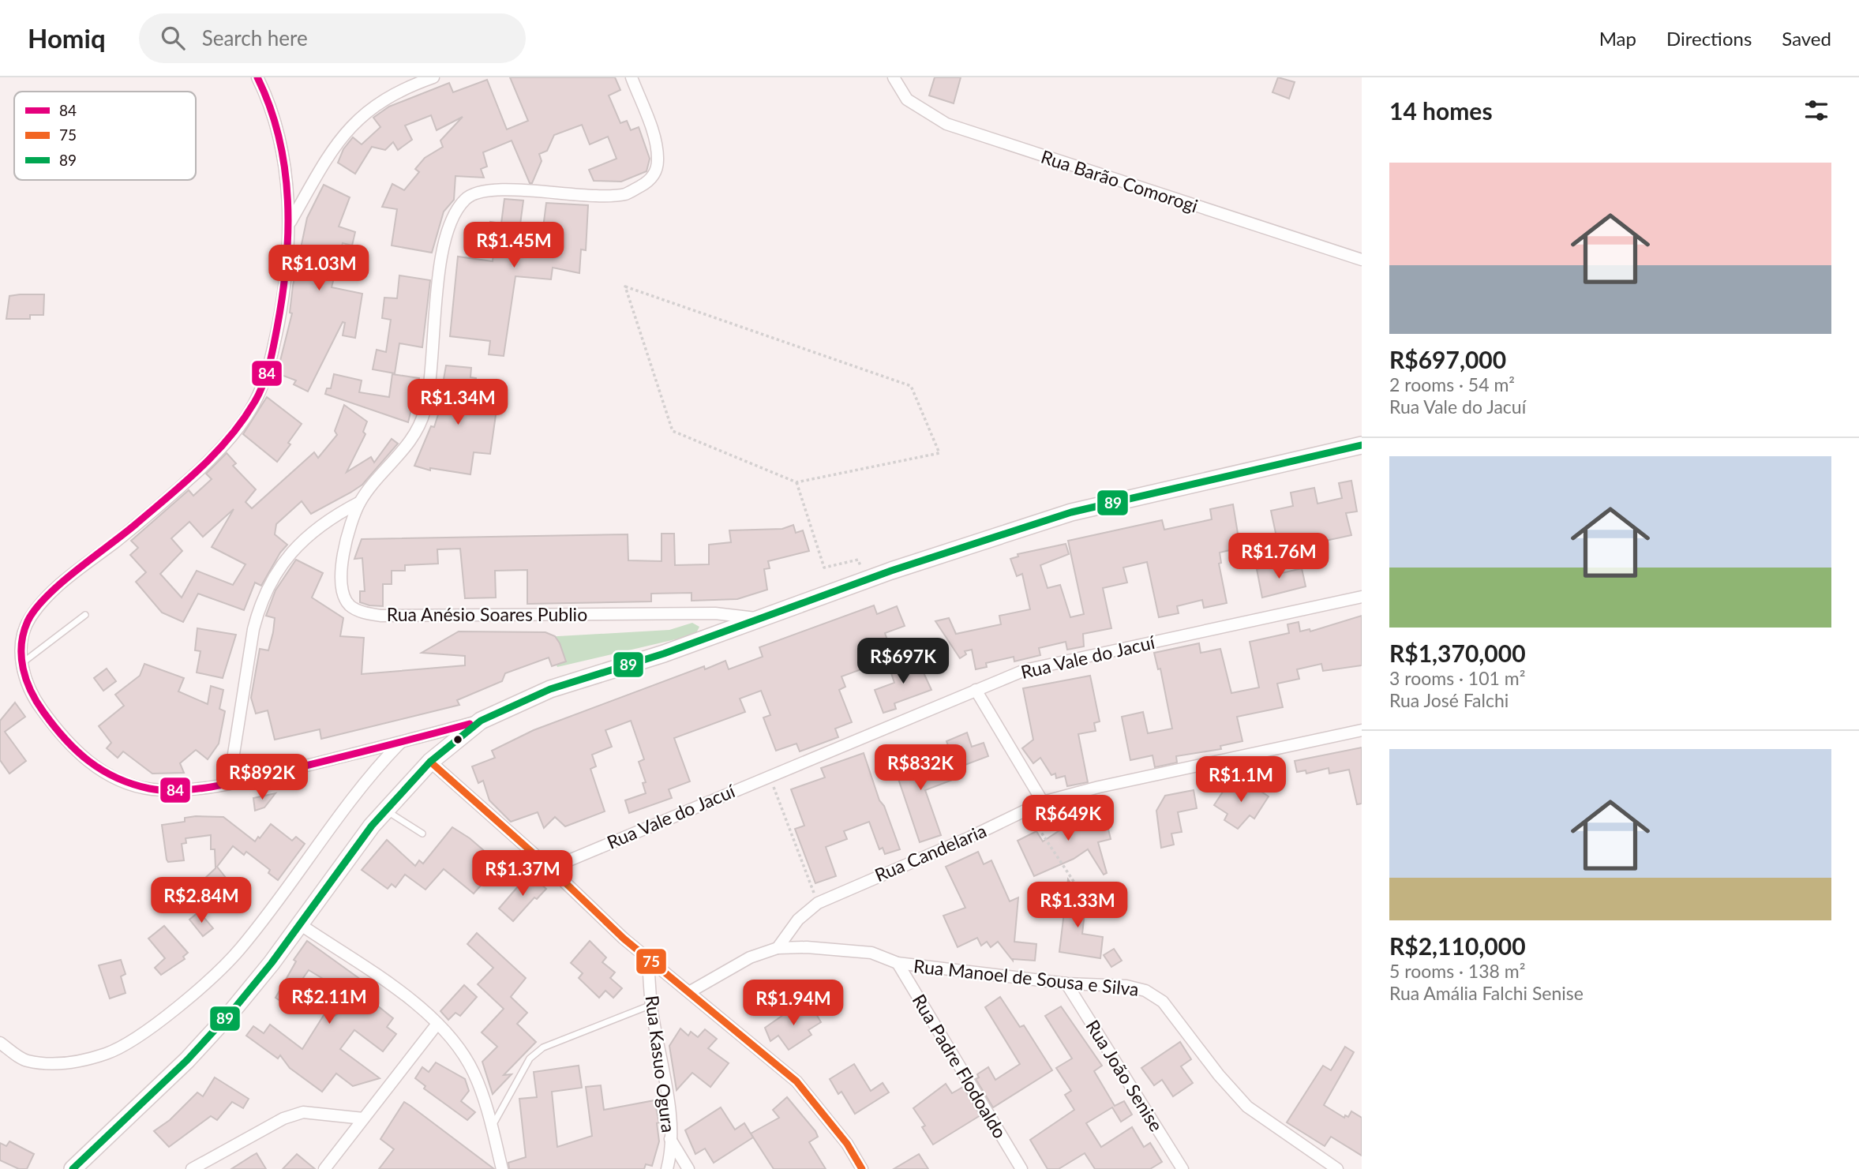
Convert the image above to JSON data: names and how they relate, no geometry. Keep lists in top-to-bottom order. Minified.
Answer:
{"streets":{"street":["Rua Barão Comorogi","Rua Anésio Soares Publio","Rua Vale do Jacuí","Rua Candelaria","Rua Manoel de Sousa e Silva","Rua Kasuo Ogura","Rua Padre Flodoaldo","Rua João Senise"]},"crossings":[["Rua Candelaria","Rua Manoel de Sousa e Silva"],["Rua Manoel de Sousa e Silva","Rua Padre Flodoaldo"],["Rua Manoel de Sousa e Silva","Rua João Senise"]],"lines":["transit line 84","transit line 89","transit line 75"],"legend":["84","75","89"],"page":{"header":"Homiq","search":"Search here","nav":["Map","Directions","Saved"],"heading":"14 homes","list":[{"name":"R$697,000","note":"2 rooms · 54 m² · Rua Vale do Jacuí"},{"name":"R$1,370,000","note":"3 rooms · 101 m² · Rua José Falchi"},{"name":"R$2,110,000","note":"5 rooms · 138 m² · Rua Amália Falchi Senise"}],"price":["R$1.45M","R$1.03M","R$1.34M","R$1.76M","R$697K","R$832K","R$892K","R$1.1M","R$649K","R$1.37M","R$2.84M","R$1.33M","R$2.11M","R$1.94M"]}}
